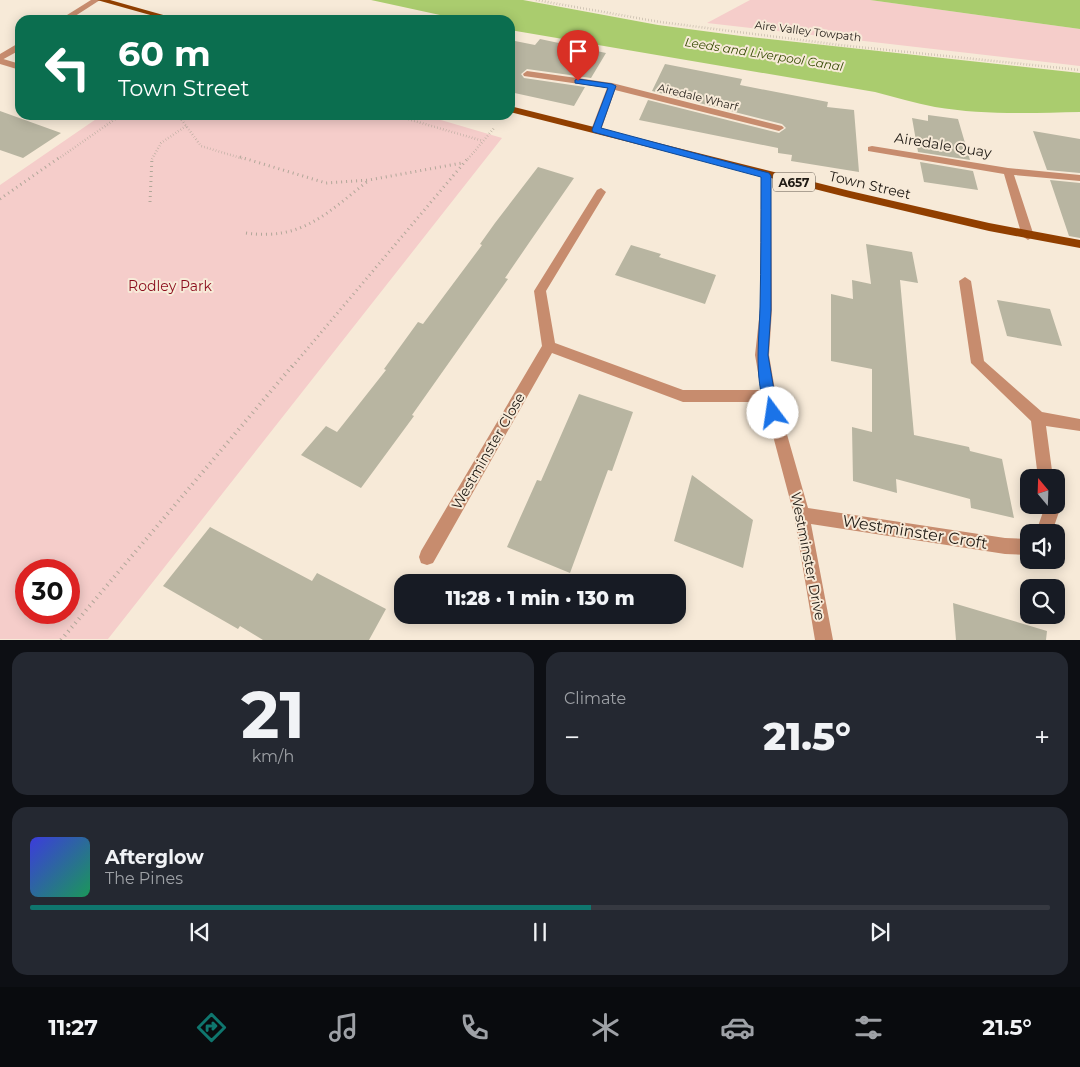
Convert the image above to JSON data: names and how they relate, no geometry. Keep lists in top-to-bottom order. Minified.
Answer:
{"streets":{"main road":["A657","Town Street"],"street":["Airedale Wharf","Airedale Quay","Westminster Close","Westminster Croft","Westminster Drive"],"path":["Aire Valley Towpath"]},"crossings":[["Airedale Quay","Town Street"],["Town Street","Westminster Drive"],["Westminster Croft","Westminster Drive"]],"water":["Leeds and Liverpool Canal"],"parks":["Rodley Park"],"north":"top","page":{"turn":["60 m","Town Street"],"limit":"30","trip":"11:28 · 1 min · 130 m","tile":[["21","km/h"],"Climate"],"heat":["−","21.5°","+"],"song":["Afterglow","The Pines"],"tabs":["11:27","21.5°"]}}
